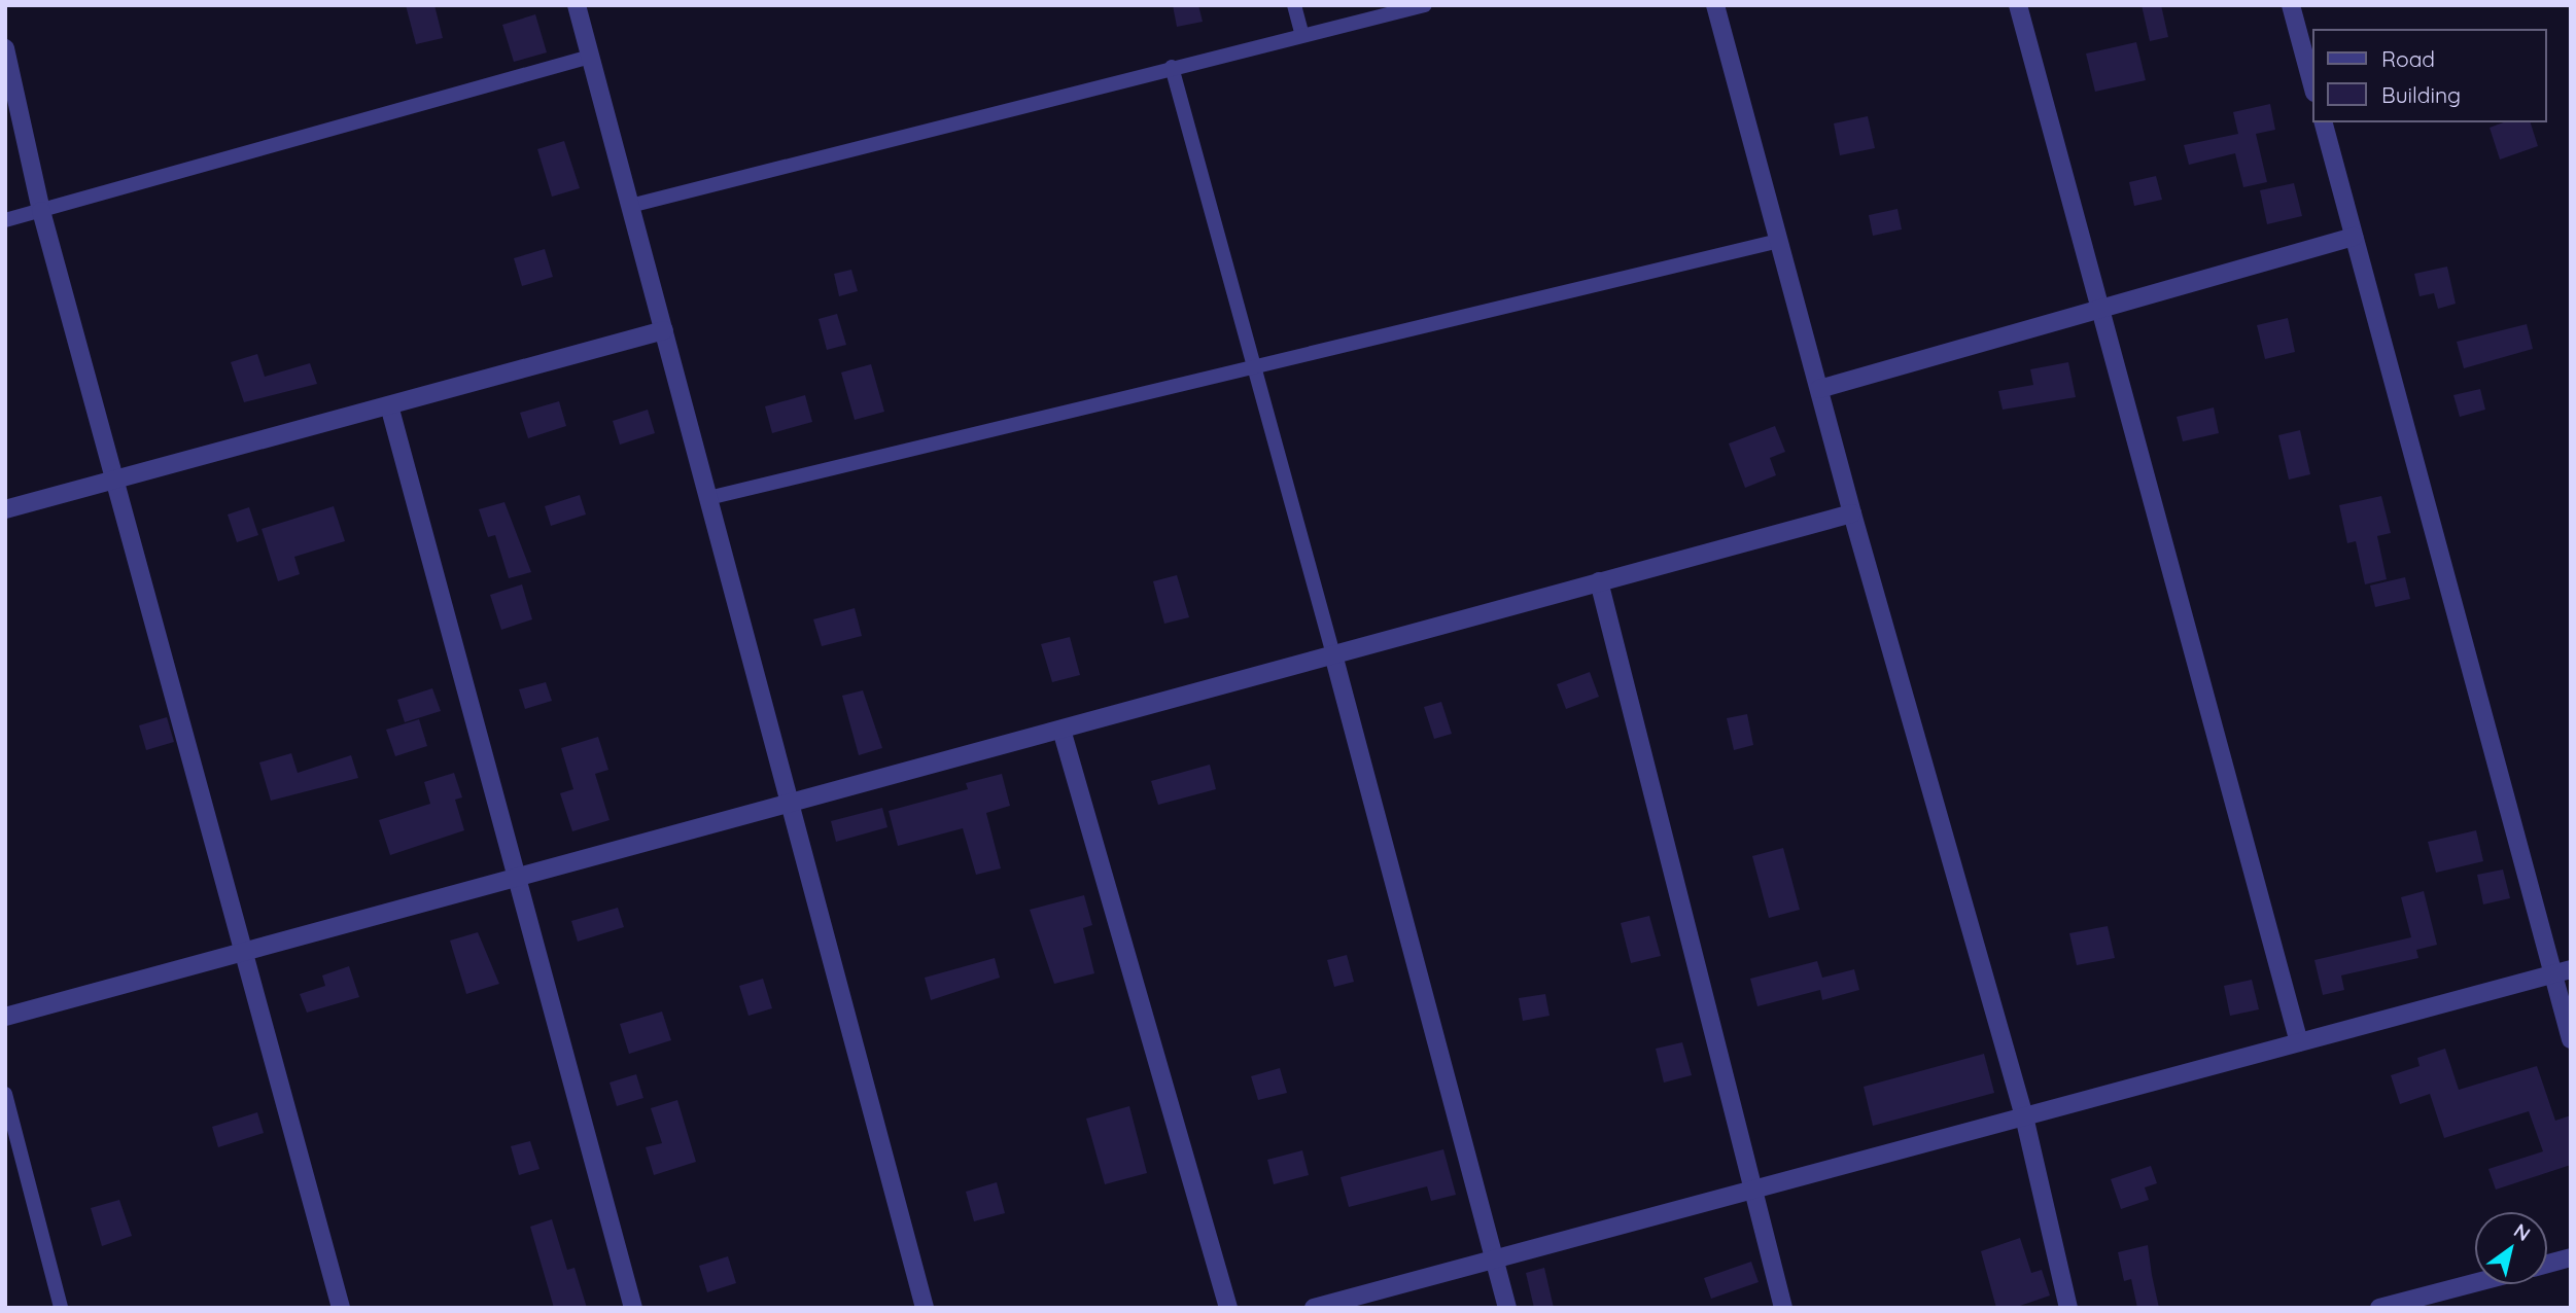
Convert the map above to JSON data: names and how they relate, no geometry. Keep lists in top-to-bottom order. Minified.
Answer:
{"legend":["Road","Building"],"north":"top right"}
